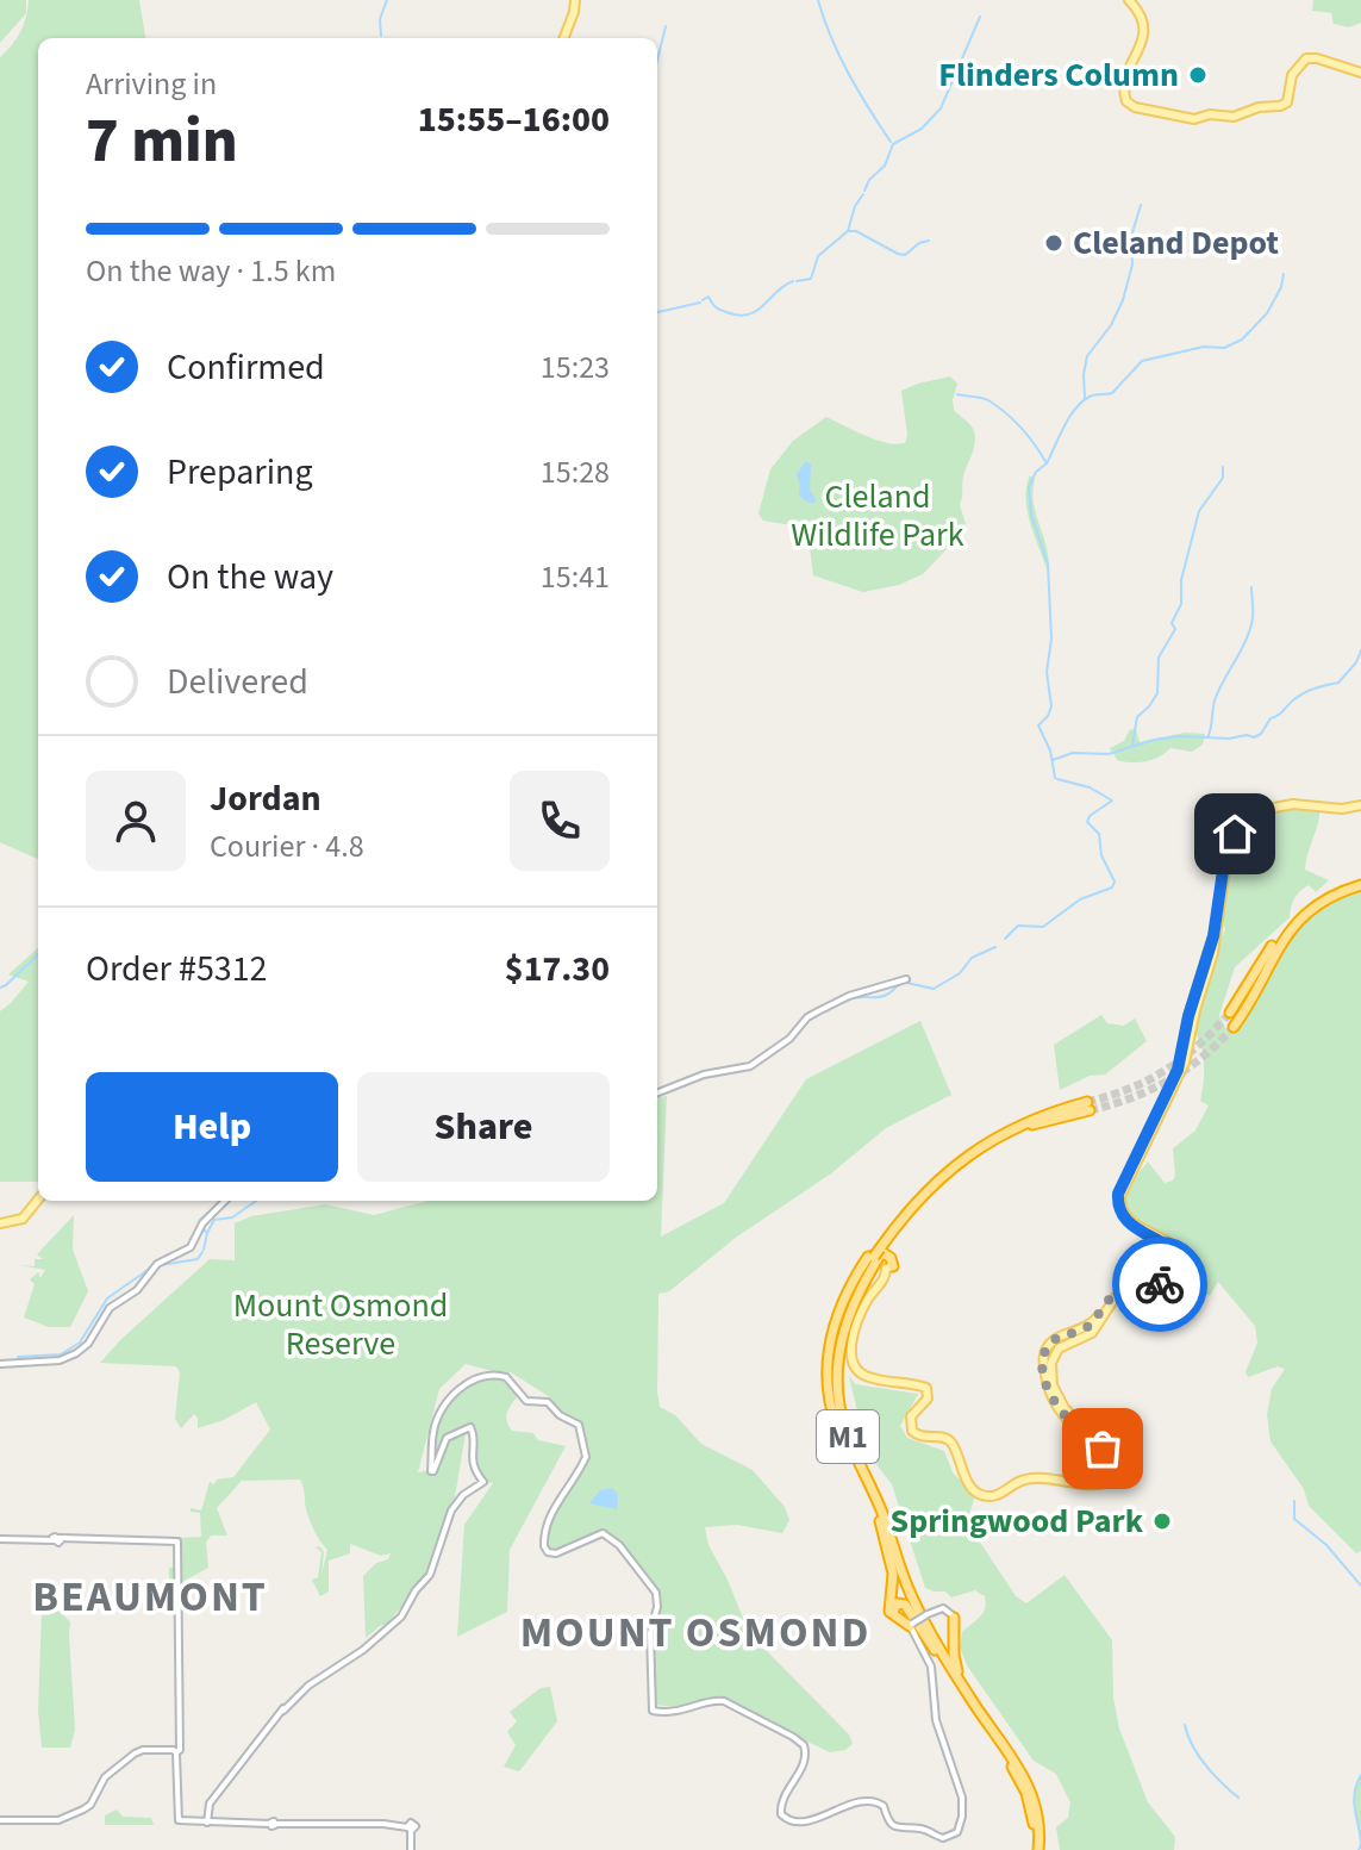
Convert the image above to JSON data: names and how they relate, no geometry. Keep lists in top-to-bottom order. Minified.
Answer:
{"streets":{"highway":["M1"]},"districts":["BEAUMONT","MOUNT OSMOND"],"parks":["Cleland Wildlife Park","Mount Osmond Reserve"],"places":["Flinders Column","Cleland Depot","Springwood Park"],"page":{"heading":["7 min","Arriving in","15:55–16:00"],"panel":["Jordan","Courier · 4.8","Order #5312","$17.30"],"bar":"On the way · 1.5 km","list":[["Confirmed","15:23"],["Preparing","15:28"],["On the way","15:41"],"Delivered"],"buttons":["Help","Share"]}}
